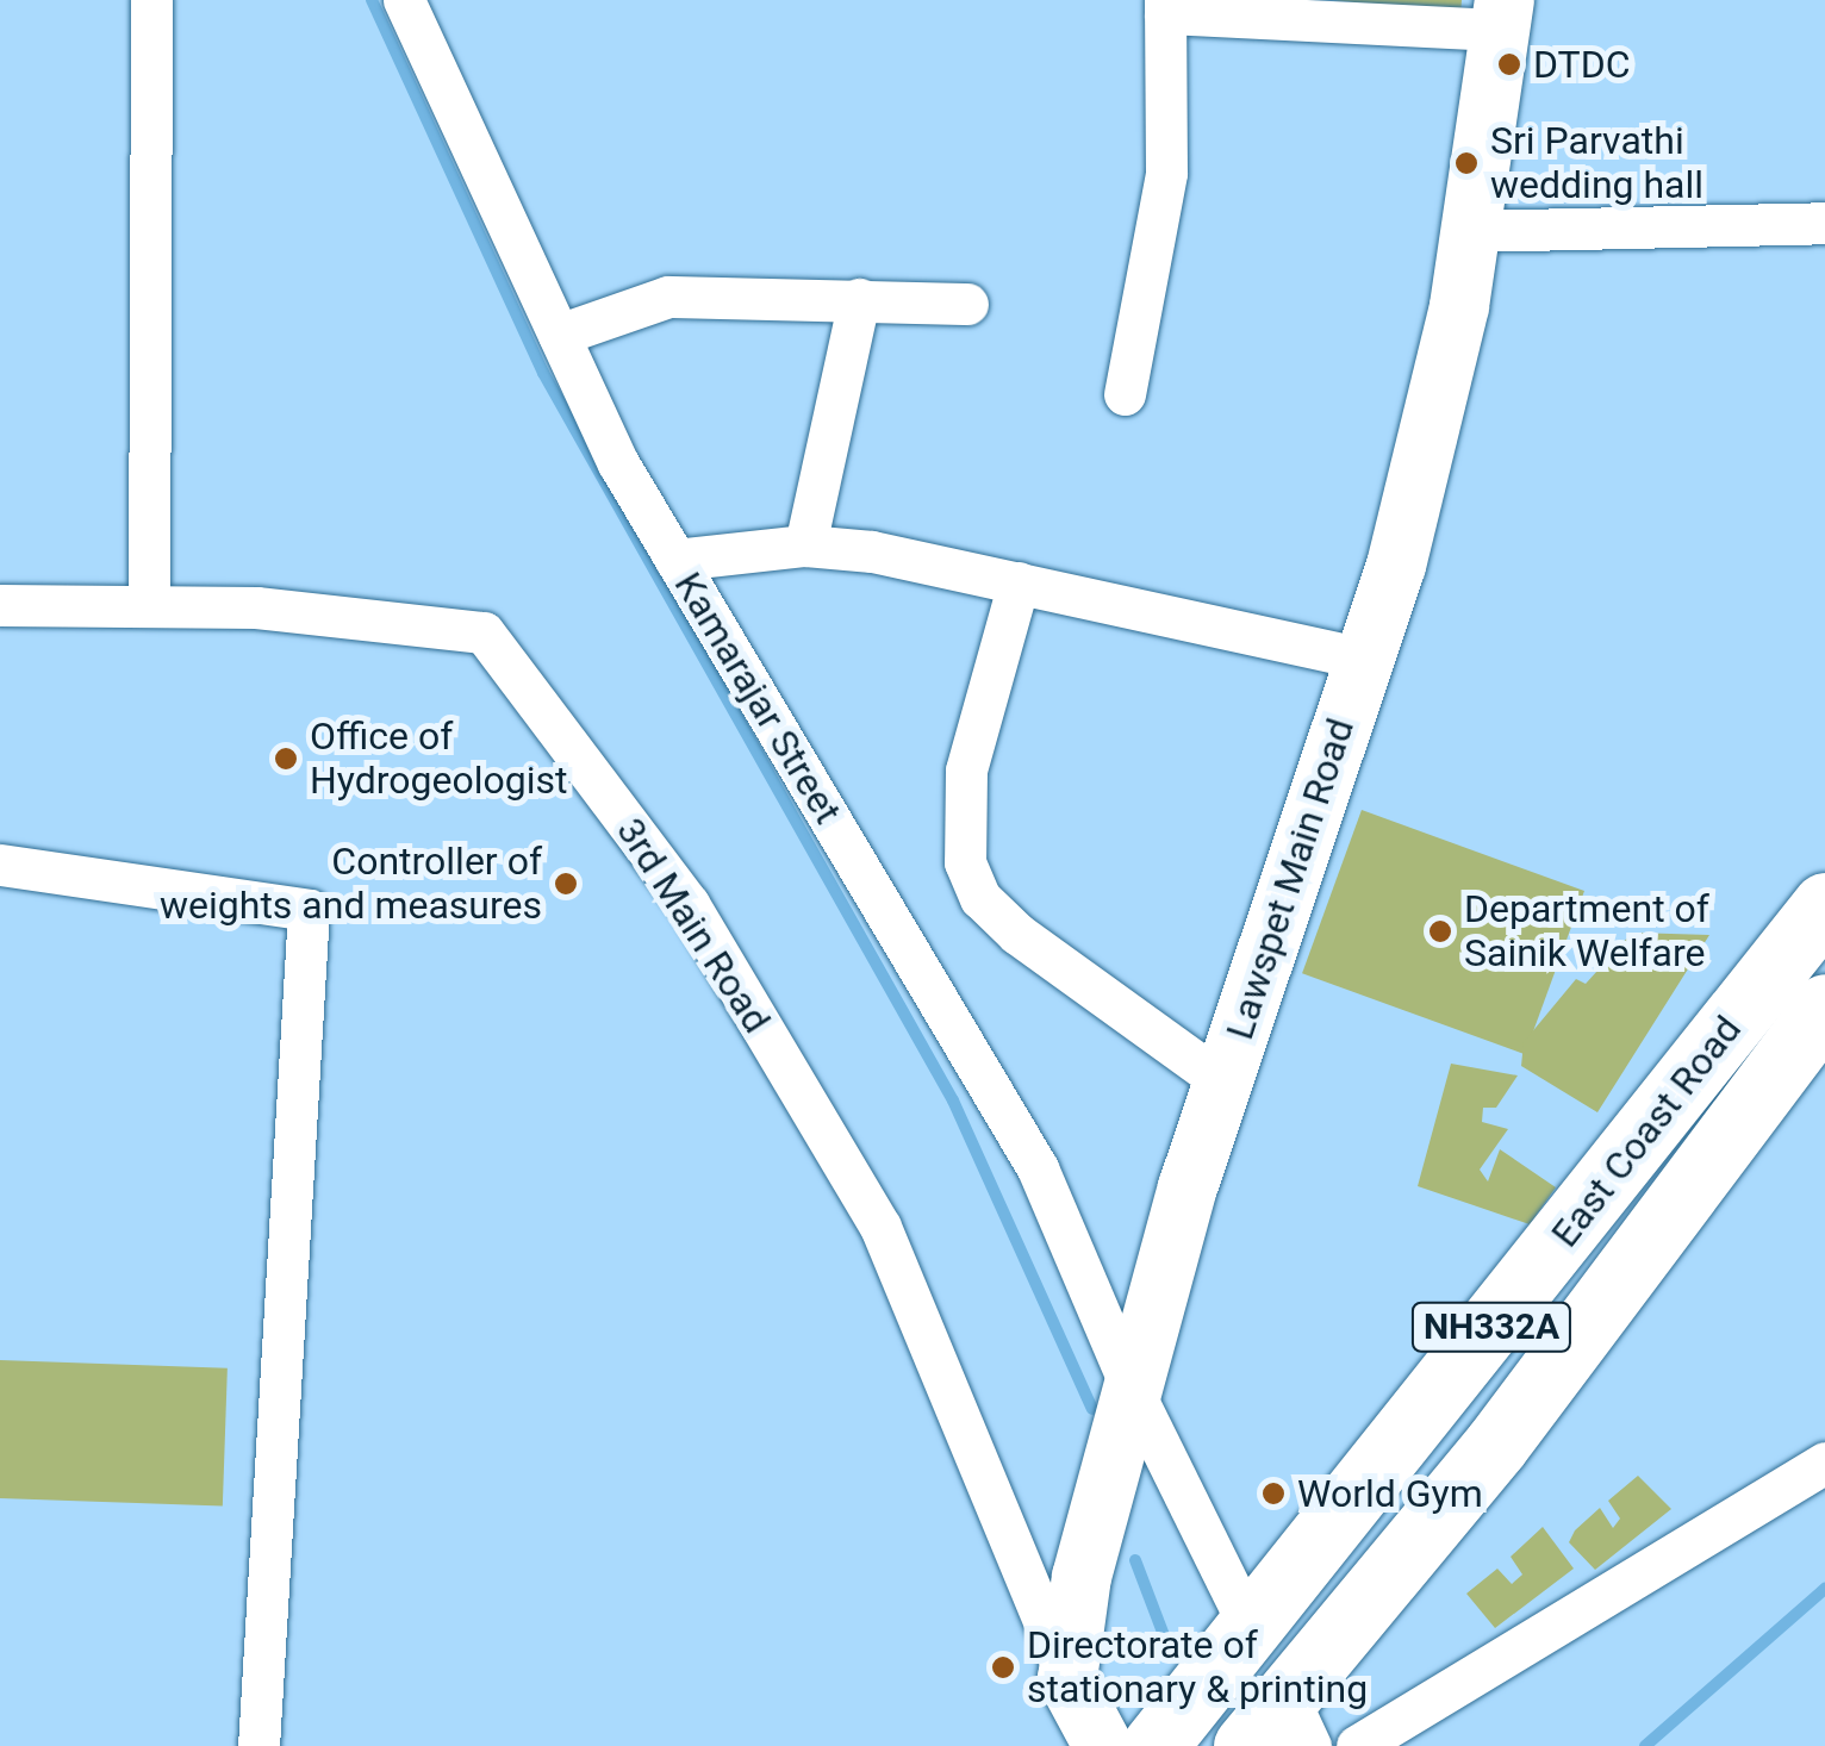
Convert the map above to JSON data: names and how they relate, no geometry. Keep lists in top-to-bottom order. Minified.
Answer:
{"streets":{"highway":["East Coast Road","NH332A"],"street":["Kamarajar Street","Lawspet Main Road","3rd Main Road"]},"crossings":[["Kamarajar Street","Lawspet Main Road"],["Kamarajar Street","East Coast Road"],["Lawspet Main Road","3rd Main Road"]],"places":["DTDC","Sri Parvathi wedding hall","Office of Hydrogeologist","Controller of weights and measures","Department of Sainik Welfare","World Gym","Directorate of stationary & printing"]}
